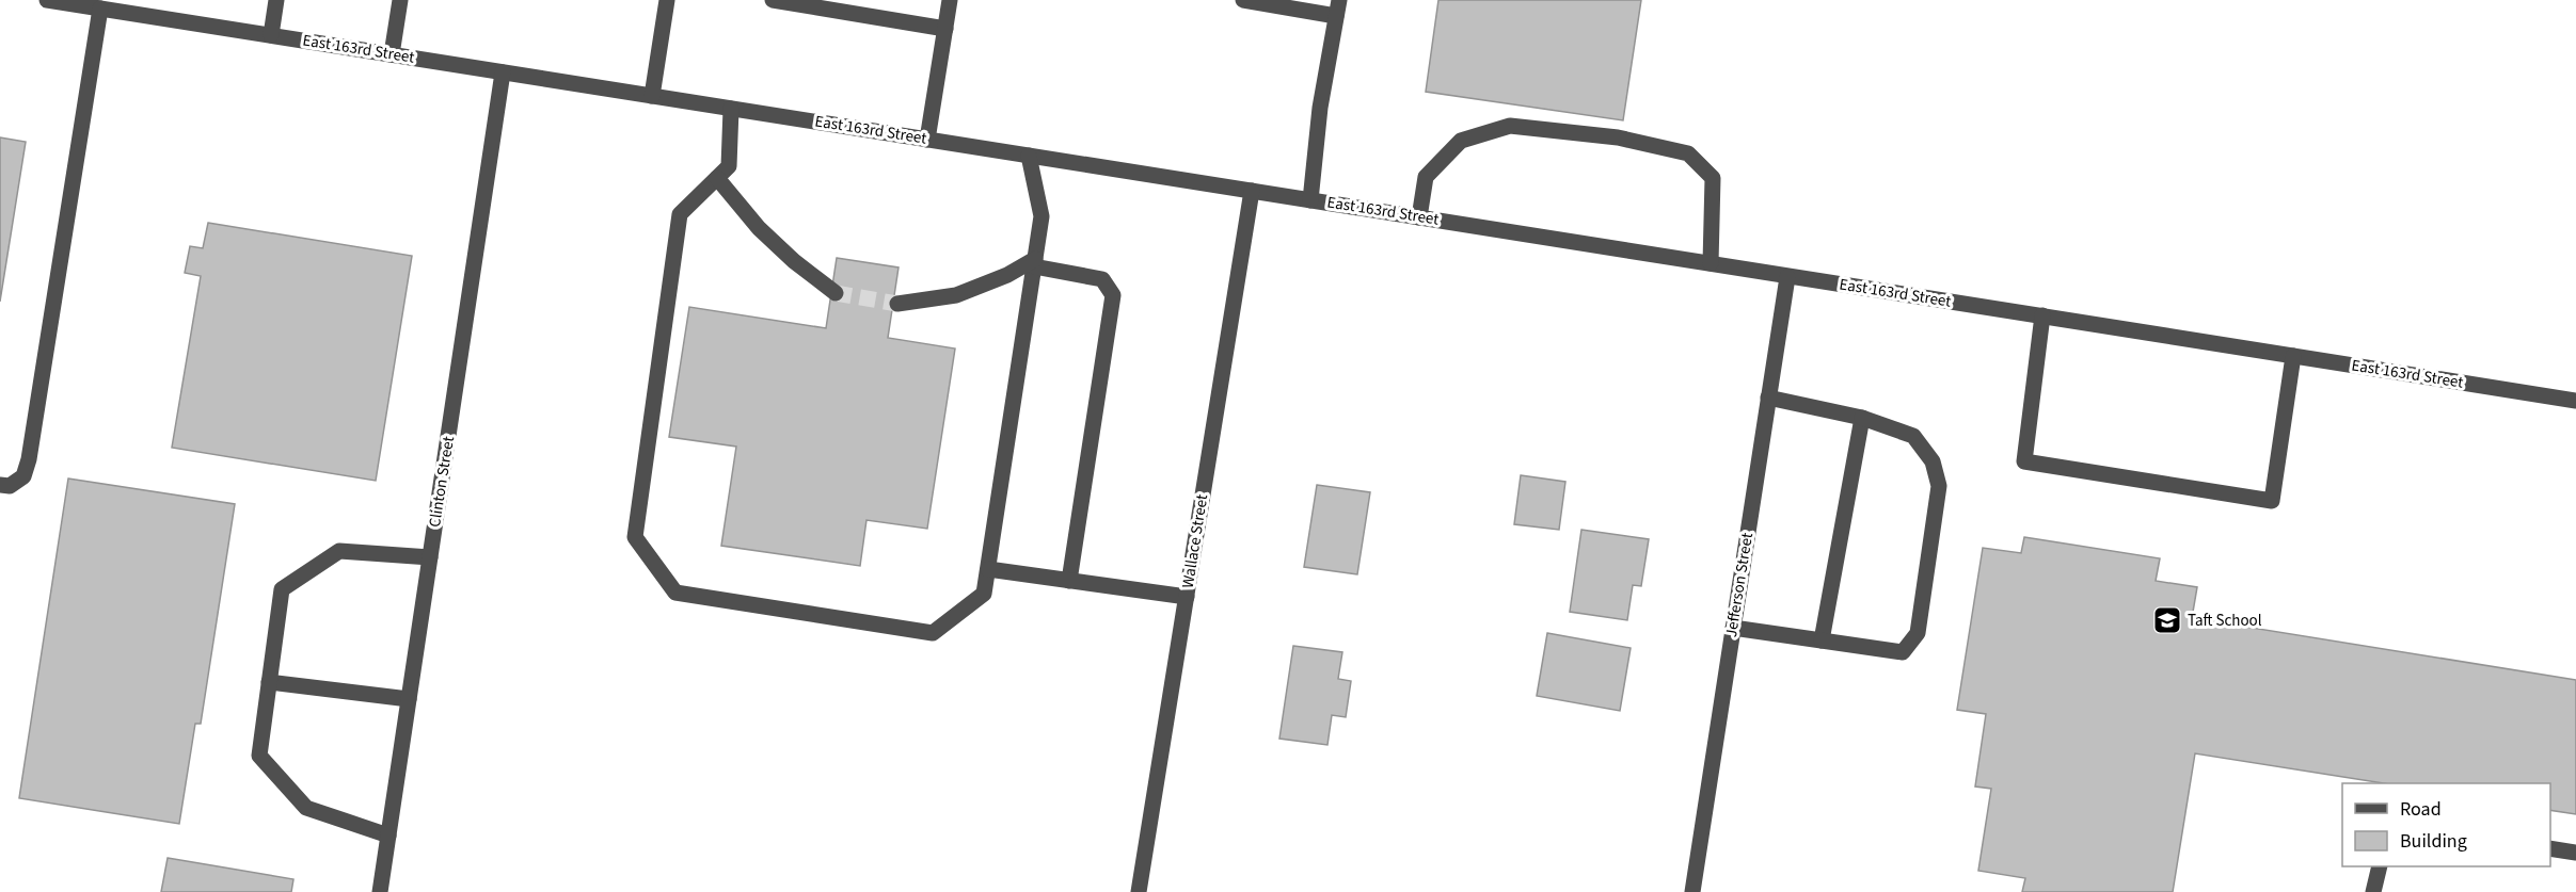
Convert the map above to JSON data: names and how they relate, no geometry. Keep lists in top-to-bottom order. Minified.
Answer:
{"streets":{"street":["East 163rd Street","Clinton Street","Wallace Street","Jefferson Street"]},"crossings":[["East 163rd Street","Clinton Street"],["East 163rd Street","Wallace Street"],["East 163rd Street","Jefferson Street"]],"places":{"school or university":["Taft School"]},"legend":["Road","Building"]}
